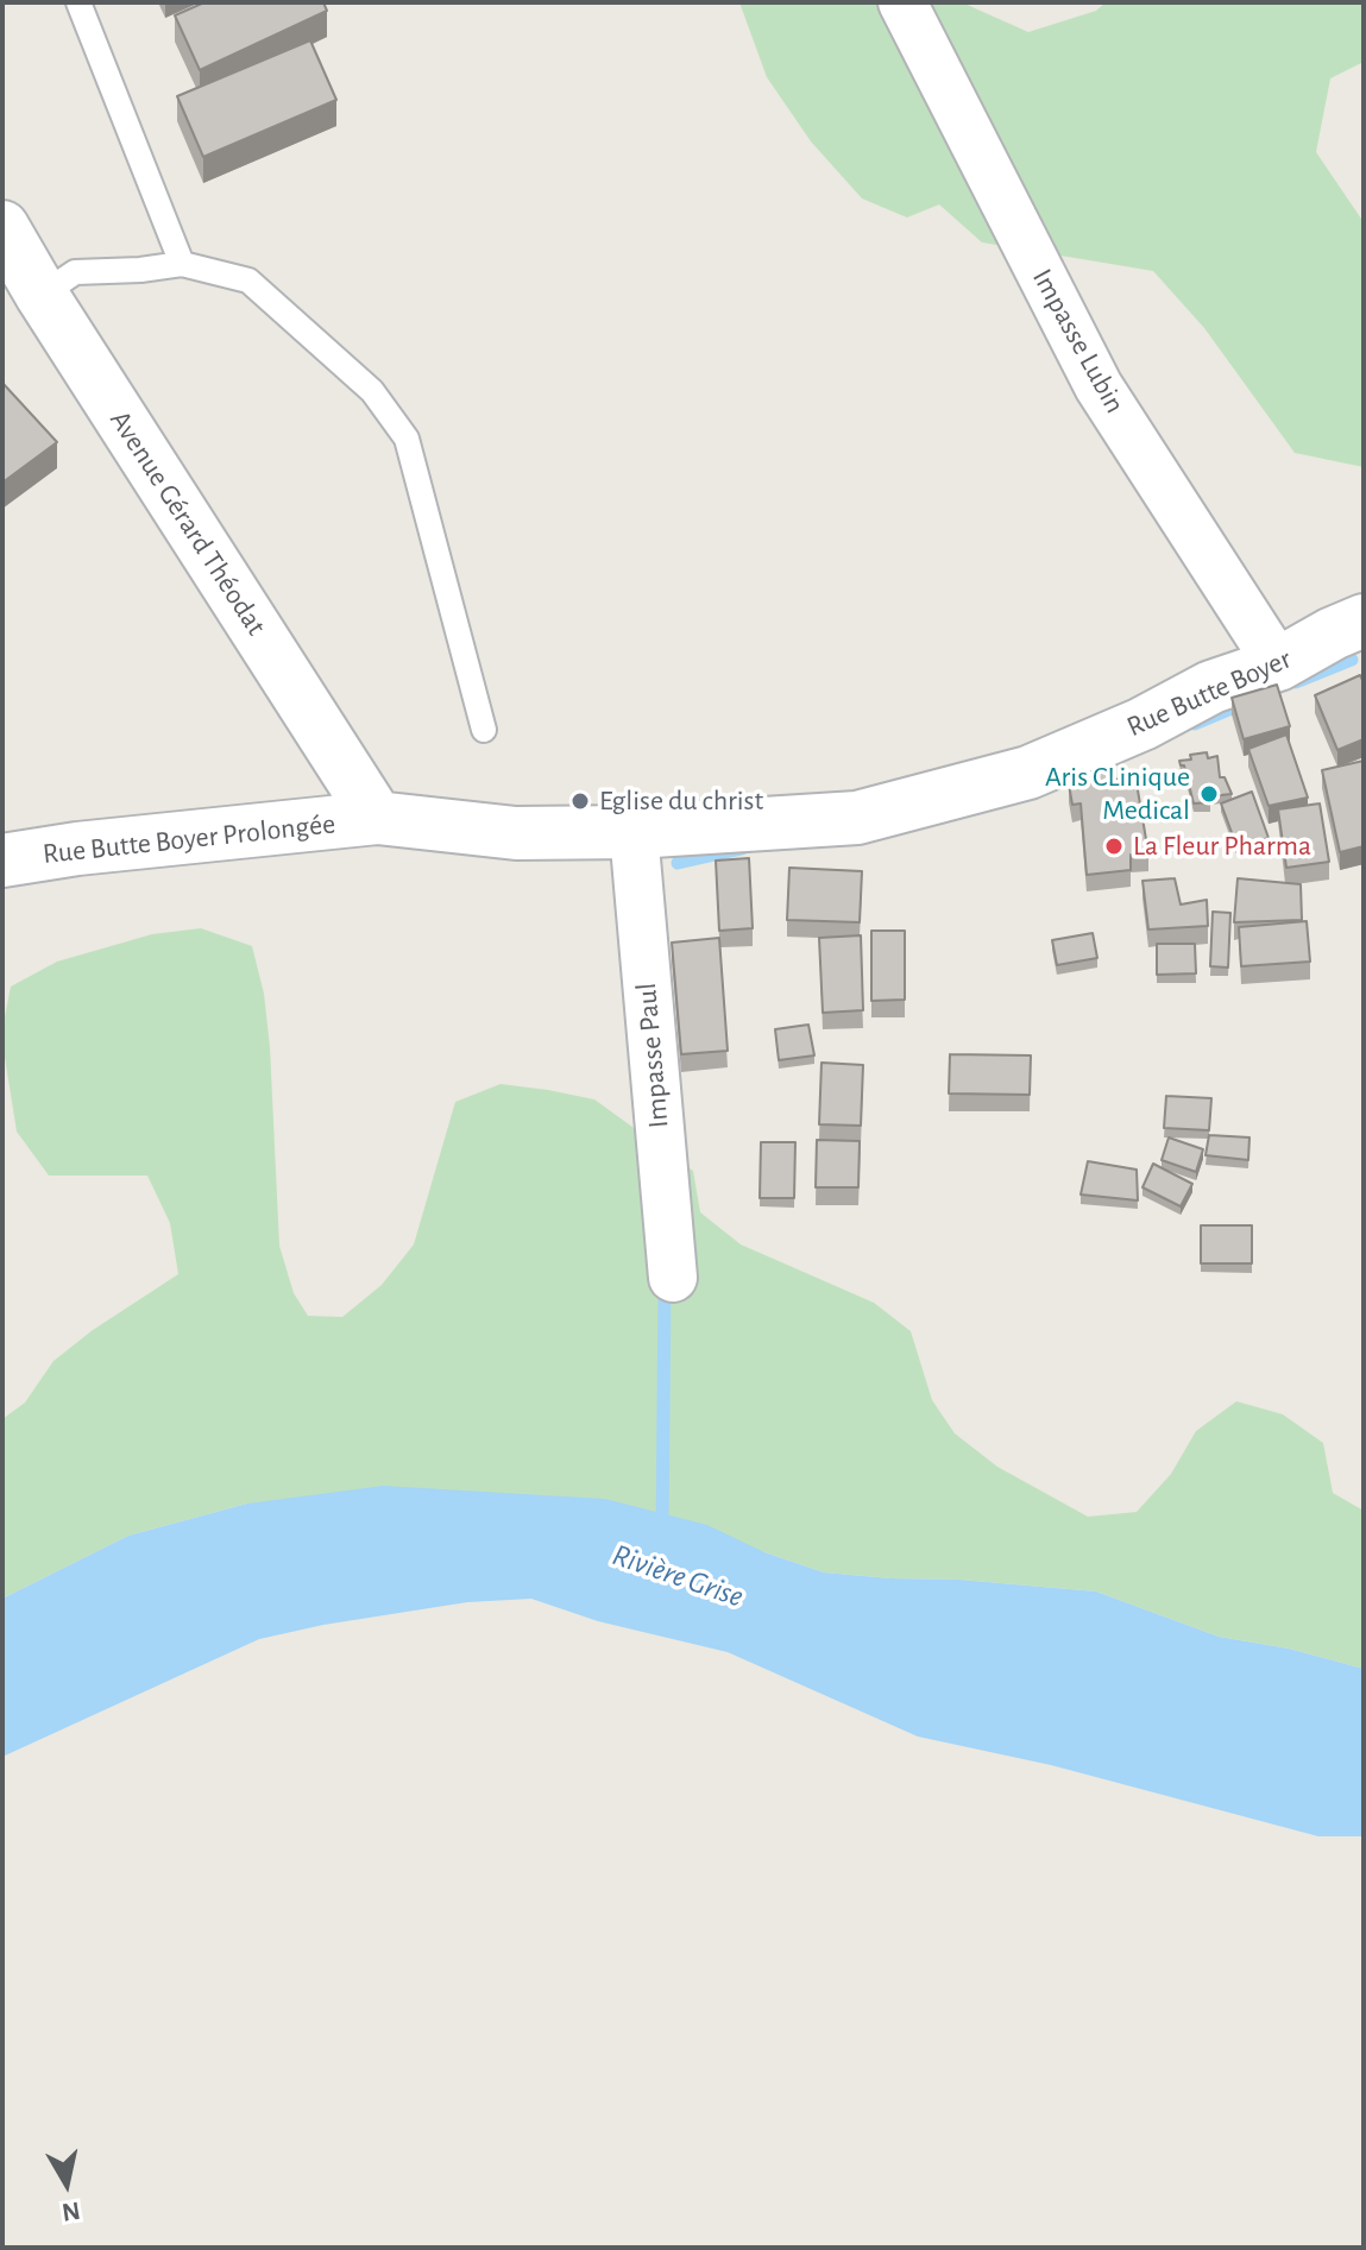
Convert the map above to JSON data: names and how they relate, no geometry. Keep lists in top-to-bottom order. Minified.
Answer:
{"streets":{"street":["Impasse Lubin","Avenue Gérard Théodat","Rue Butte Boyer","Rue Butte Boyer Prolongée","Impasse Paul"]},"crossings":[["Impasse Lubin","Rue Butte Boyer"],["Avenue Gérard Théodat","Rue Butte Boyer"],["Avenue Gérard Théodat","Rue Butte Boyer Prolongée"],["Rue Butte Boyer","Rue Butte Boyer Prolongée"],["Rue Butte Boyer","Impasse Paul"]],"water":["Rivière Grise"],"places":["Aris CLinique Medical","Eglise du christ","La Fleur Pharma"],"north":"bottom"}
